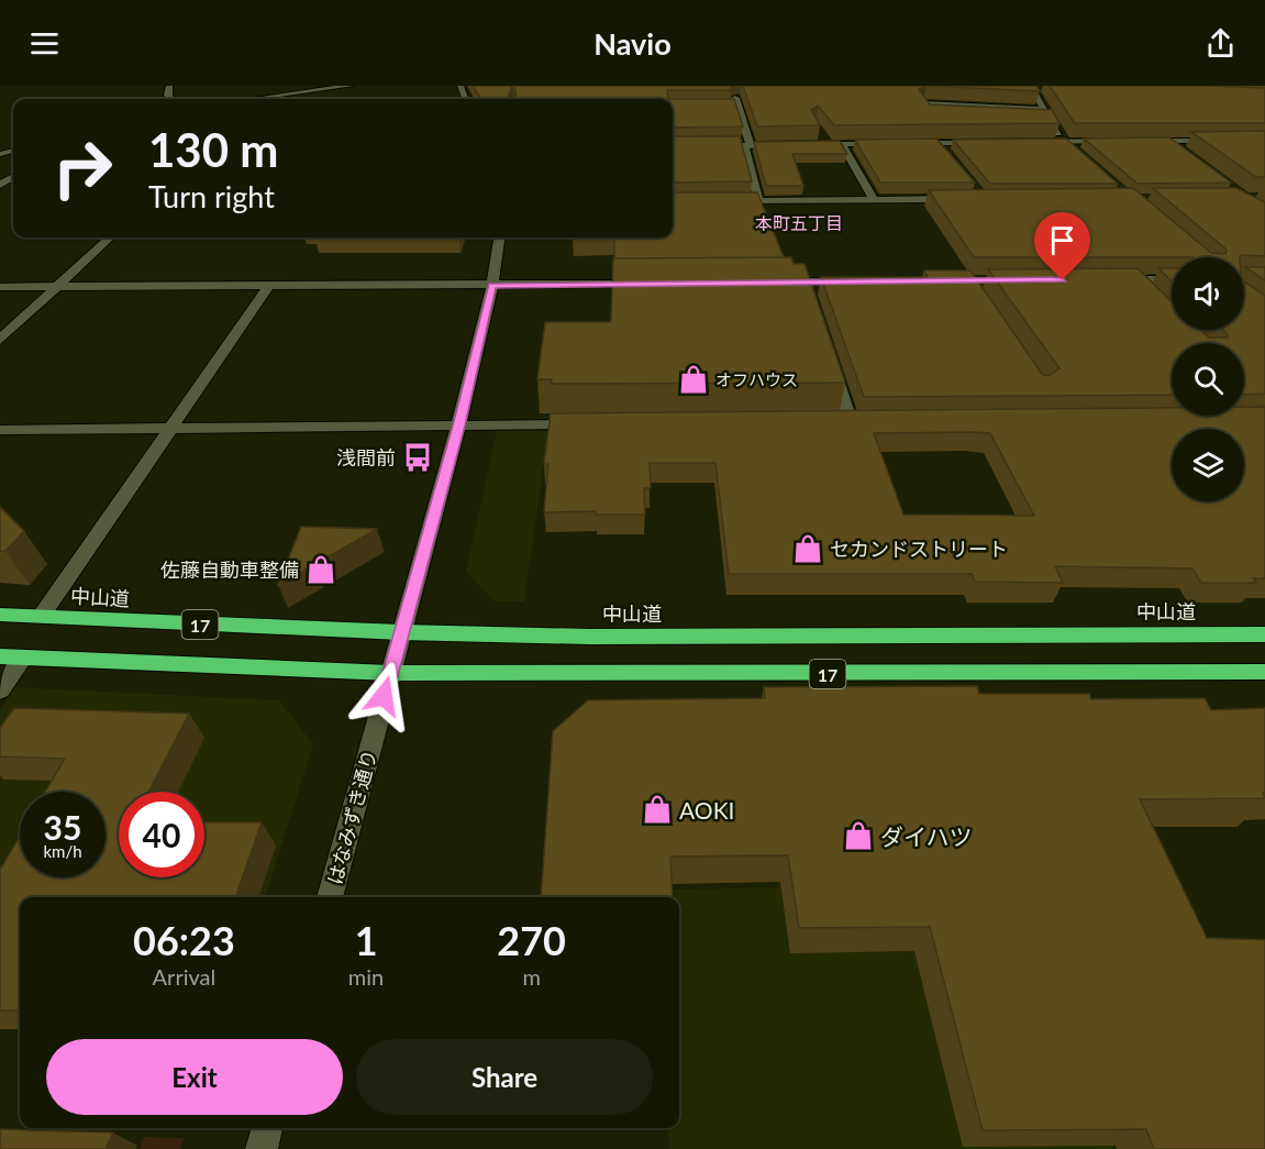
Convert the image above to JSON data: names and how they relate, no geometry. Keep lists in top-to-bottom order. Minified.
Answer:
{"streets":{"highway":["中山道","17"],"street":["はなみずき通り"]},"crossings":[["中山道","はなみずき通り"],["17","はなみずき通り"]],"districts":["本町五丁目"],"places":{"shop":["オフハウス","セカンドストリート","佐藤自動車整備","AOKI","ダイハツ"],"bus stop":["浅間前"]},"page":{"header":"Navio","turn":["130 m","Turn right"],"speed":"35 km/h","limit":"40","eta":["06:23","Arrival","1","min","270","m"],"buttons":["Exit","Share"]}}
